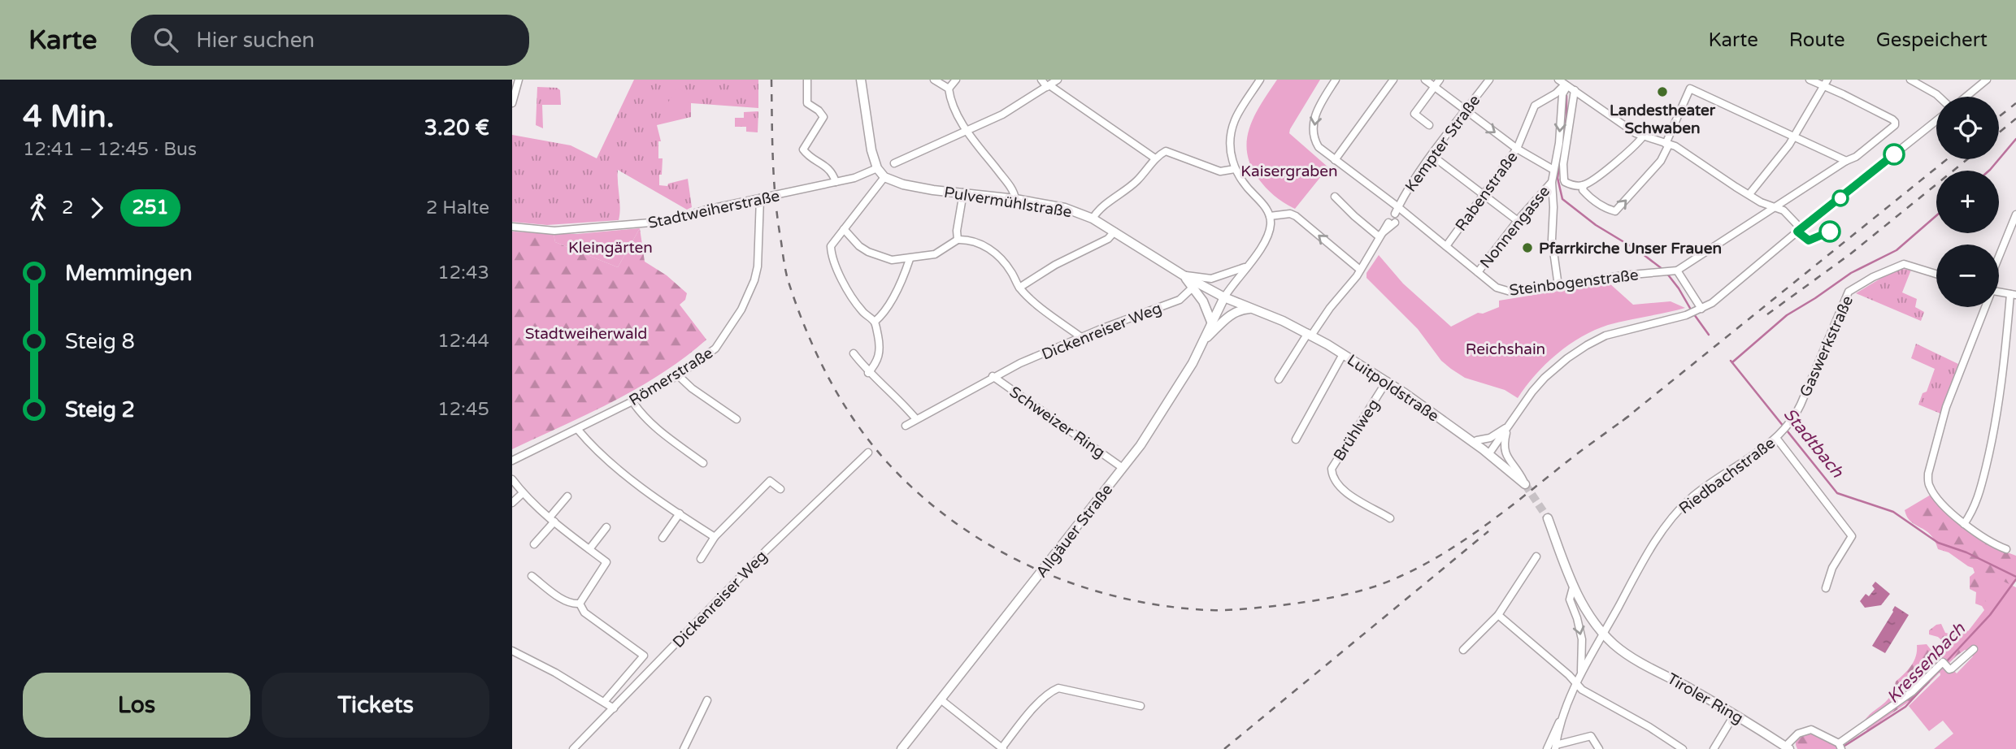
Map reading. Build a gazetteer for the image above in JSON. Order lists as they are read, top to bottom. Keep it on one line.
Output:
{"streets":{"main road":["Pulvermühlstraße","Luitpoldstraße","Allgäuer Straße","Tiroler Ring"],"street":["Kempter Straße","Rabenstraße","Stadtweiherstraße","Nonnengasse","Steinbogenstraße","Dickenreiser Weg","Gaswerkstraße","Römerstraße","Schweizer Ring","Brühlweg","Riedbachstraße"]},"crossings":[["Kempter Straße","Steinbogenstraße"],["Kempter Straße","Luitpoldstraße"],["Rabenstraße","Steinbogenstraße"],["Pulvermühlstraße","Luitpoldstraße"],["Pulvermühlstraße","Allgäuer Straße"],["Stadtweiherstraße","Römerstraße"],["Nonnengasse","Steinbogenstraße"],["Dickenreiser Weg","Schweizer Ring"],["Gaswerkstraße","Riedbachstraße"],["Luitpoldstraße","Brühlweg"],["Luitpoldstraße","Allgäuer Straße"],["Schweizer Ring","Allgäuer Straße"],["Riedbachstraße","Tiroler Ring"]],"water":["Stadtbach","Kressenbach"],"parks":["Kaisergraben","Kleingärten","Stadtweiherwald","Reichshain"],"places":["Landestheater Schwaben","Pfarrkirche Unser Frauen"],"lines":["bus line 251"],"page":{"header":"Karte","search":"Hier suchen","nav":["Karte","Route","Gespeichert"],"heading":["4 Min.","12:41 – 12:45 · Bus","3.20 €"],"map_buttons":["+","−"],"legs":["2","251","2 Halte"],"list":[{"name":"Memmingen","value":"12:43"},{"name":"Steig 8","value":"12:44"},{"name":"Steig 2","value":"12:45"}],"buttons":["Los","Tickets"]}}
